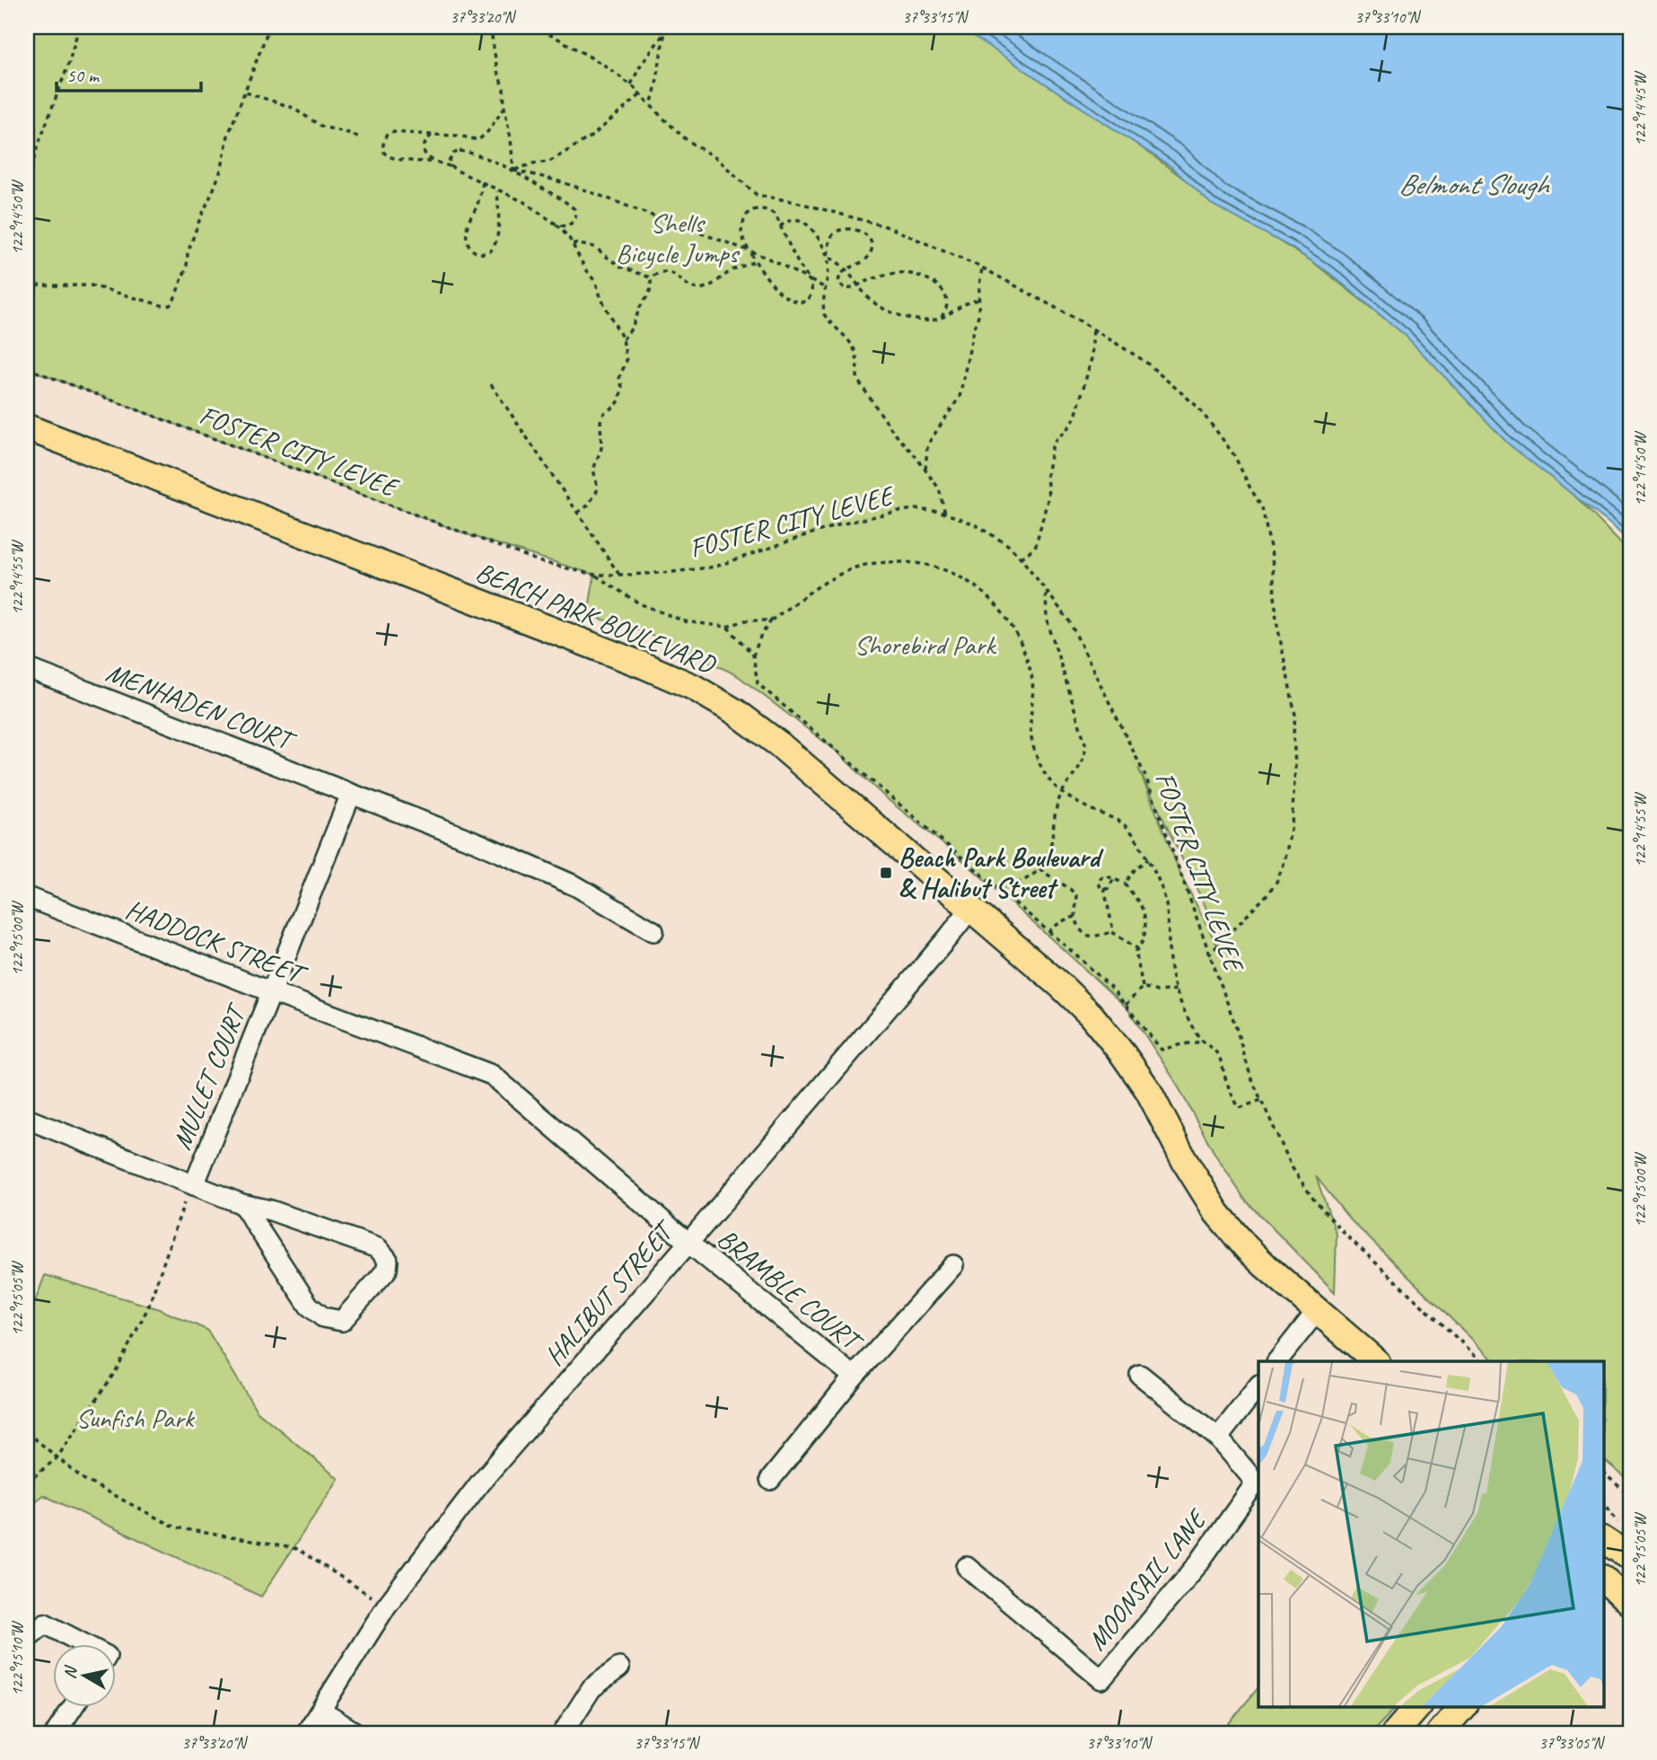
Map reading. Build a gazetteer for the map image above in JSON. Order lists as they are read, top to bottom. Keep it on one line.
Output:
{"streets":{"main road":["BEACH PARK BOULEVARD"],"street":["MENHADEN COURT","HADDOCK STREET","MULLET COURT","BRAMBLE COURT","HALIBUT STREET","MOONSAIL LANE"],"path":["FOSTER CITY LEVEE"]},"crossings":[["BEACH PARK BOULEVARD","HALIBUT STREET"],["HADDOCK STREET","MULLET COURT"],["HADDOCK STREET","BRAMBLE COURT"],["HADDOCK STREET","HALIBUT STREET"],["BRAMBLE COURT","HALIBUT STREET"]],"water":["Belmont Slough"],"parks":["Shells Bicycle Jumps","Shorebird Park","Sunfish Park"],"places":{"transit":["Beach Park Boulevard & Halibut Street"]},"scale_bar":"50 m","north":"left","coordinates":["37°33'20\"N","37°33'15\"N","37°33'10\"N","122°14'45\"W","122°14'50\"W","122°14'55\"W","122°15'00\"W","122°15'05\"W","122°15'10\"W","37°33'05\"N"]}
